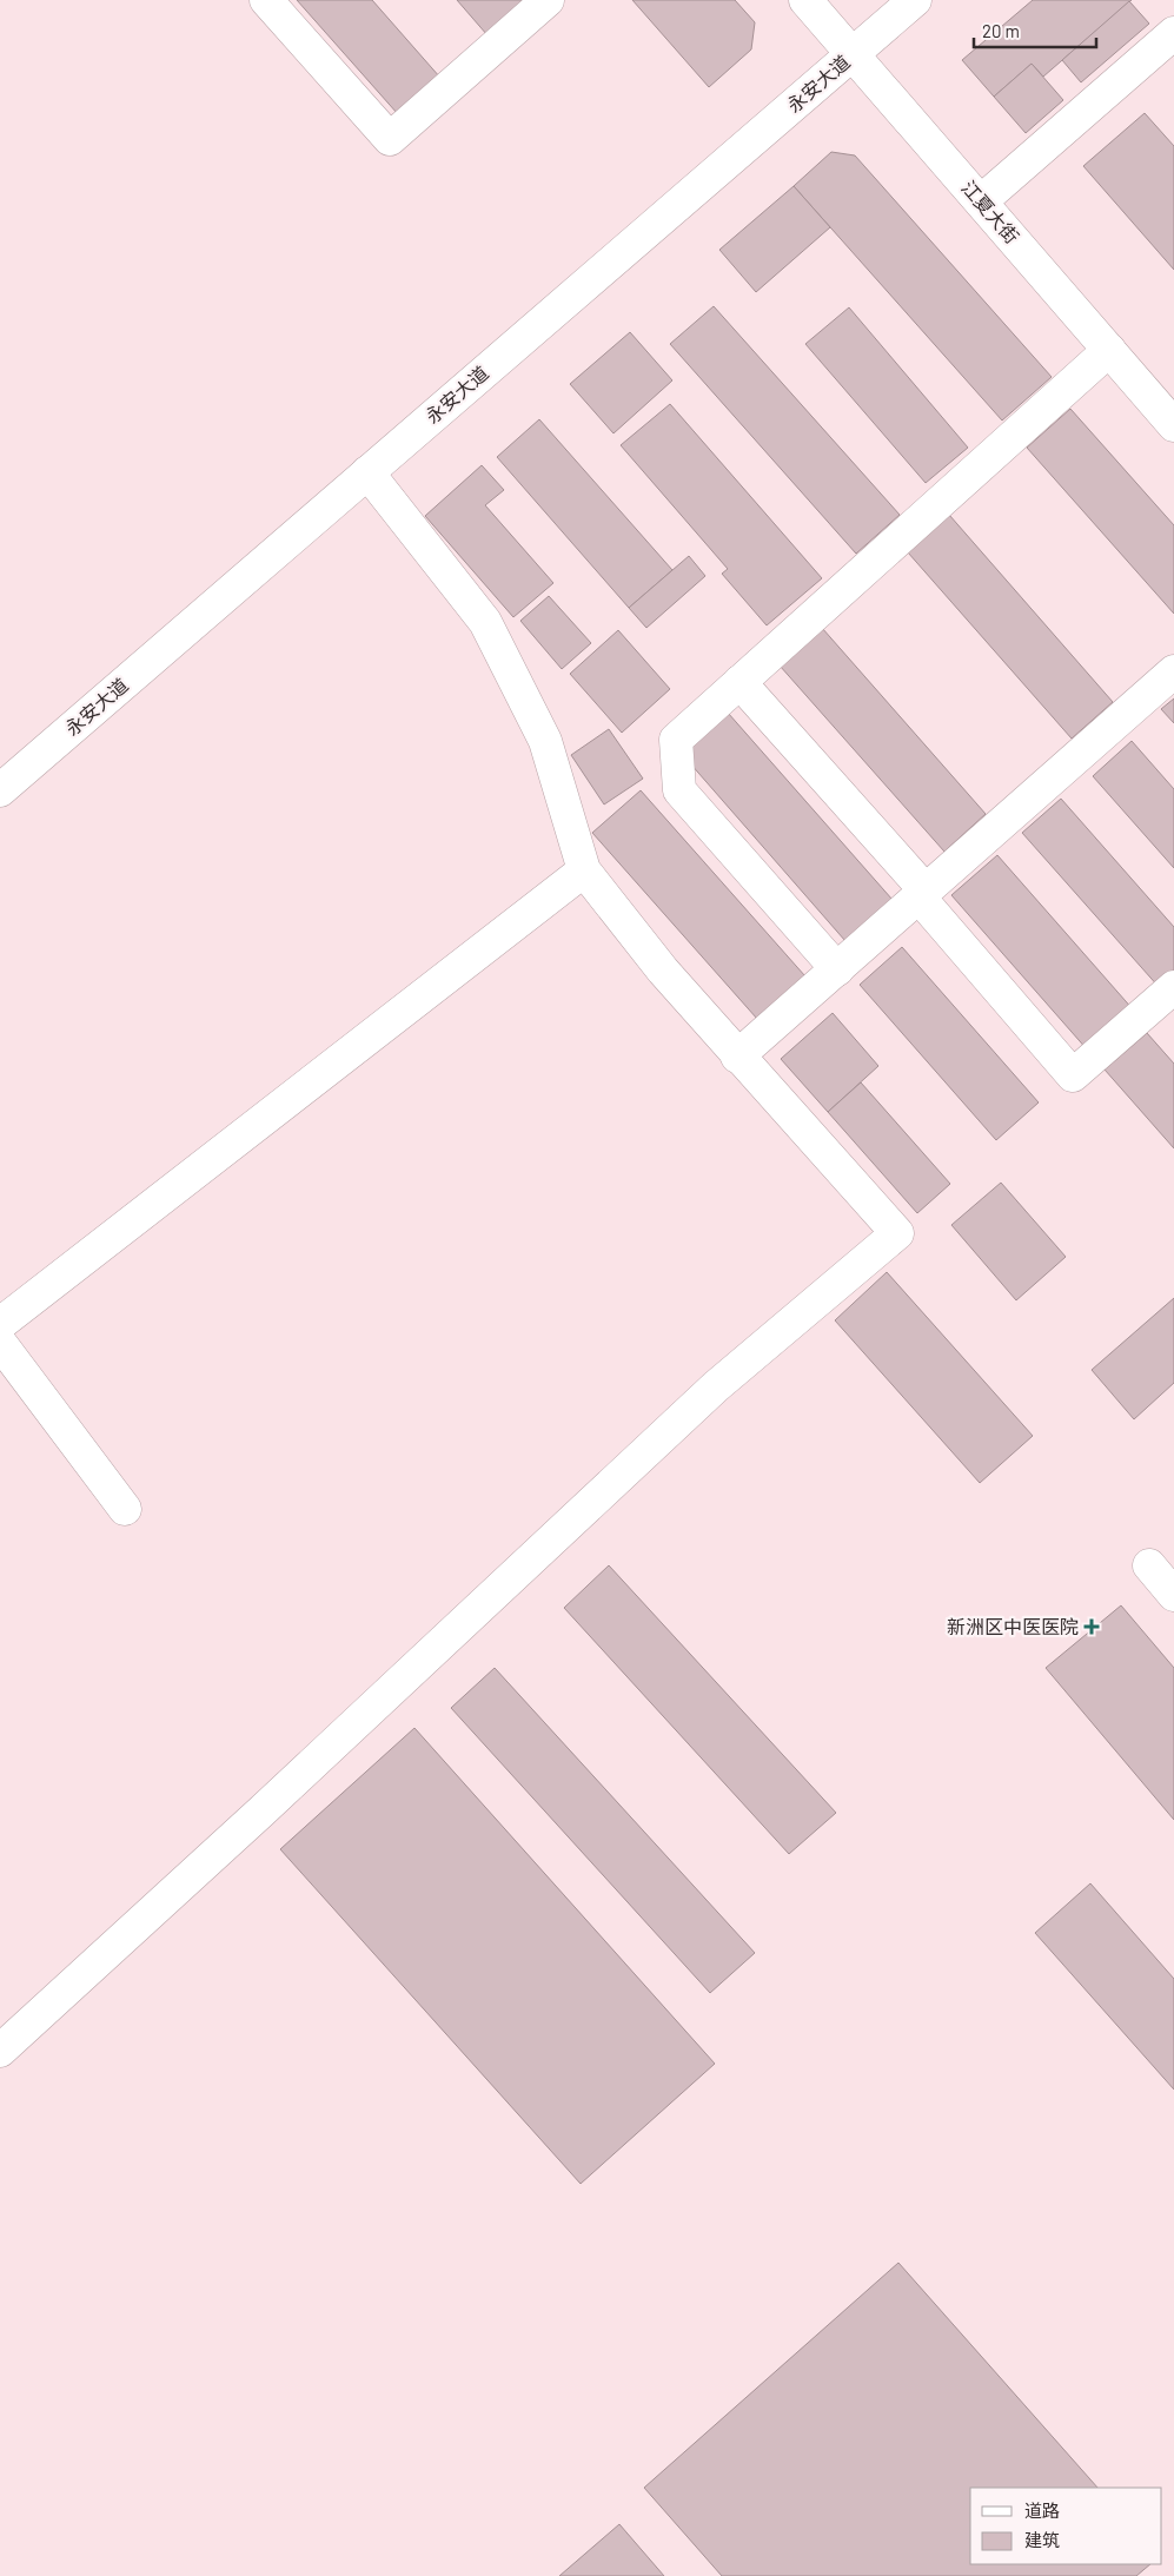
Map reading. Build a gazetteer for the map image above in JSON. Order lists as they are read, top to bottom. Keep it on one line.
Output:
{"streets":{"street":["永安大道","江夏大街"]},"crossings":[["永安大道","江夏大街"]],"places":{"health":["新洲区中医医院"]},"legend":["道路","建筑"],"scale_bar":"20 m"}
